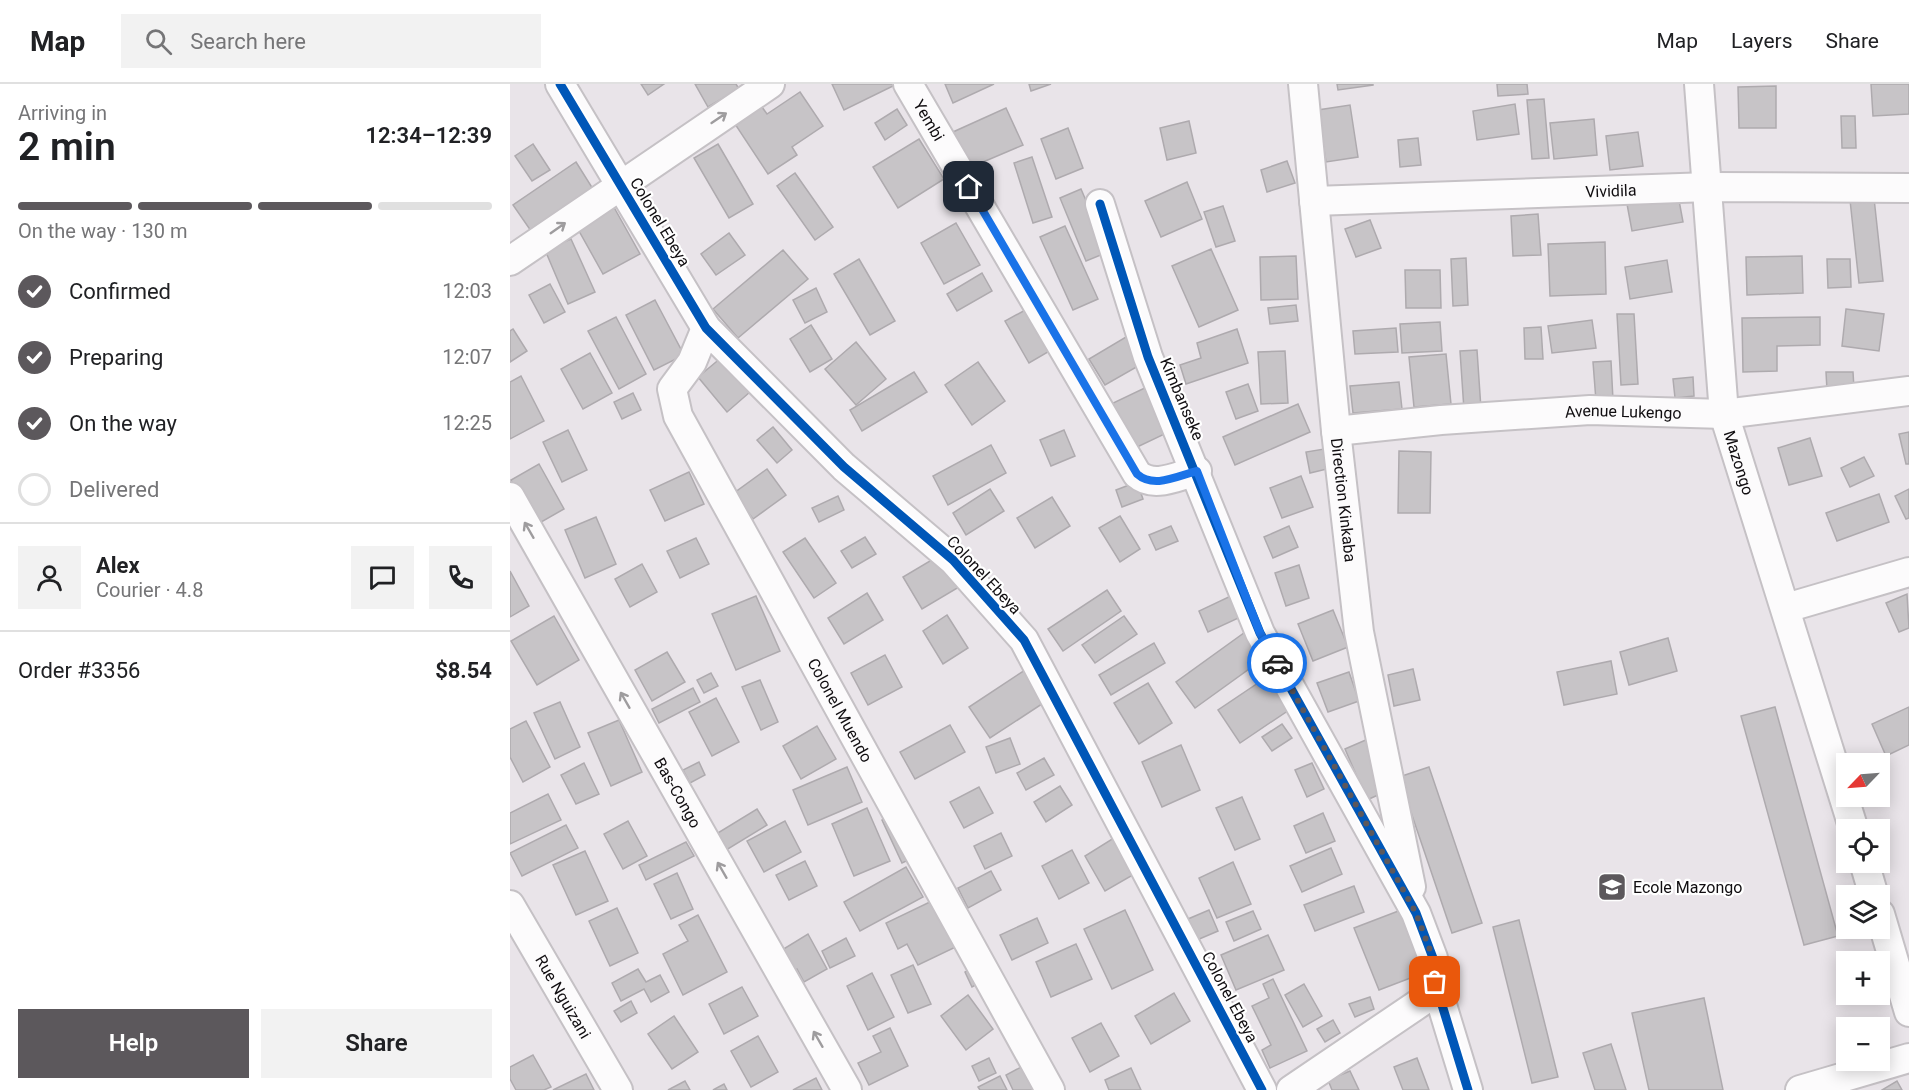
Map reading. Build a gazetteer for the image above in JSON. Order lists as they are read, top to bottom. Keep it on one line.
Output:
{"streets":{"street":["Yembi","Vividila","Colonel Ebeya","Kimbanseke","Avenue Lukengo","Mazongo","Direction Kinkaba","Colonel Muendo","Bas-Congo","Rue Nguizani"]},"crossings":[["Yembi","Kimbanseke"],["Vividila","Mazongo"],["Vividila","Direction Kinkaba"],["Colonel Ebeya","Colonel Muendo"],["Kimbanseke","Direction Kinkaba"],["Avenue Lukengo","Mazongo"],["Avenue Lukengo","Direction Kinkaba"]],"one_way":["Bas-Congo"],"places":{"school or university":["Ecole Mazongo"]},"north":"bottom left","page":{"header":"Map","search":"Search here","nav":["Map","Layers","Share"],"heading":["2 min","Arriving in","12:34–12:39"],"panel":["Alex","Courier · 4.8","Order #3356","$8.54"],"bar":"On the way · 130 m","list":[["Confirmed","12:03"],["Preparing","12:07"],["On the way","12:25"],"Delivered"],"map_buttons":["+","−"],"buttons":["Help","Share"]}}
